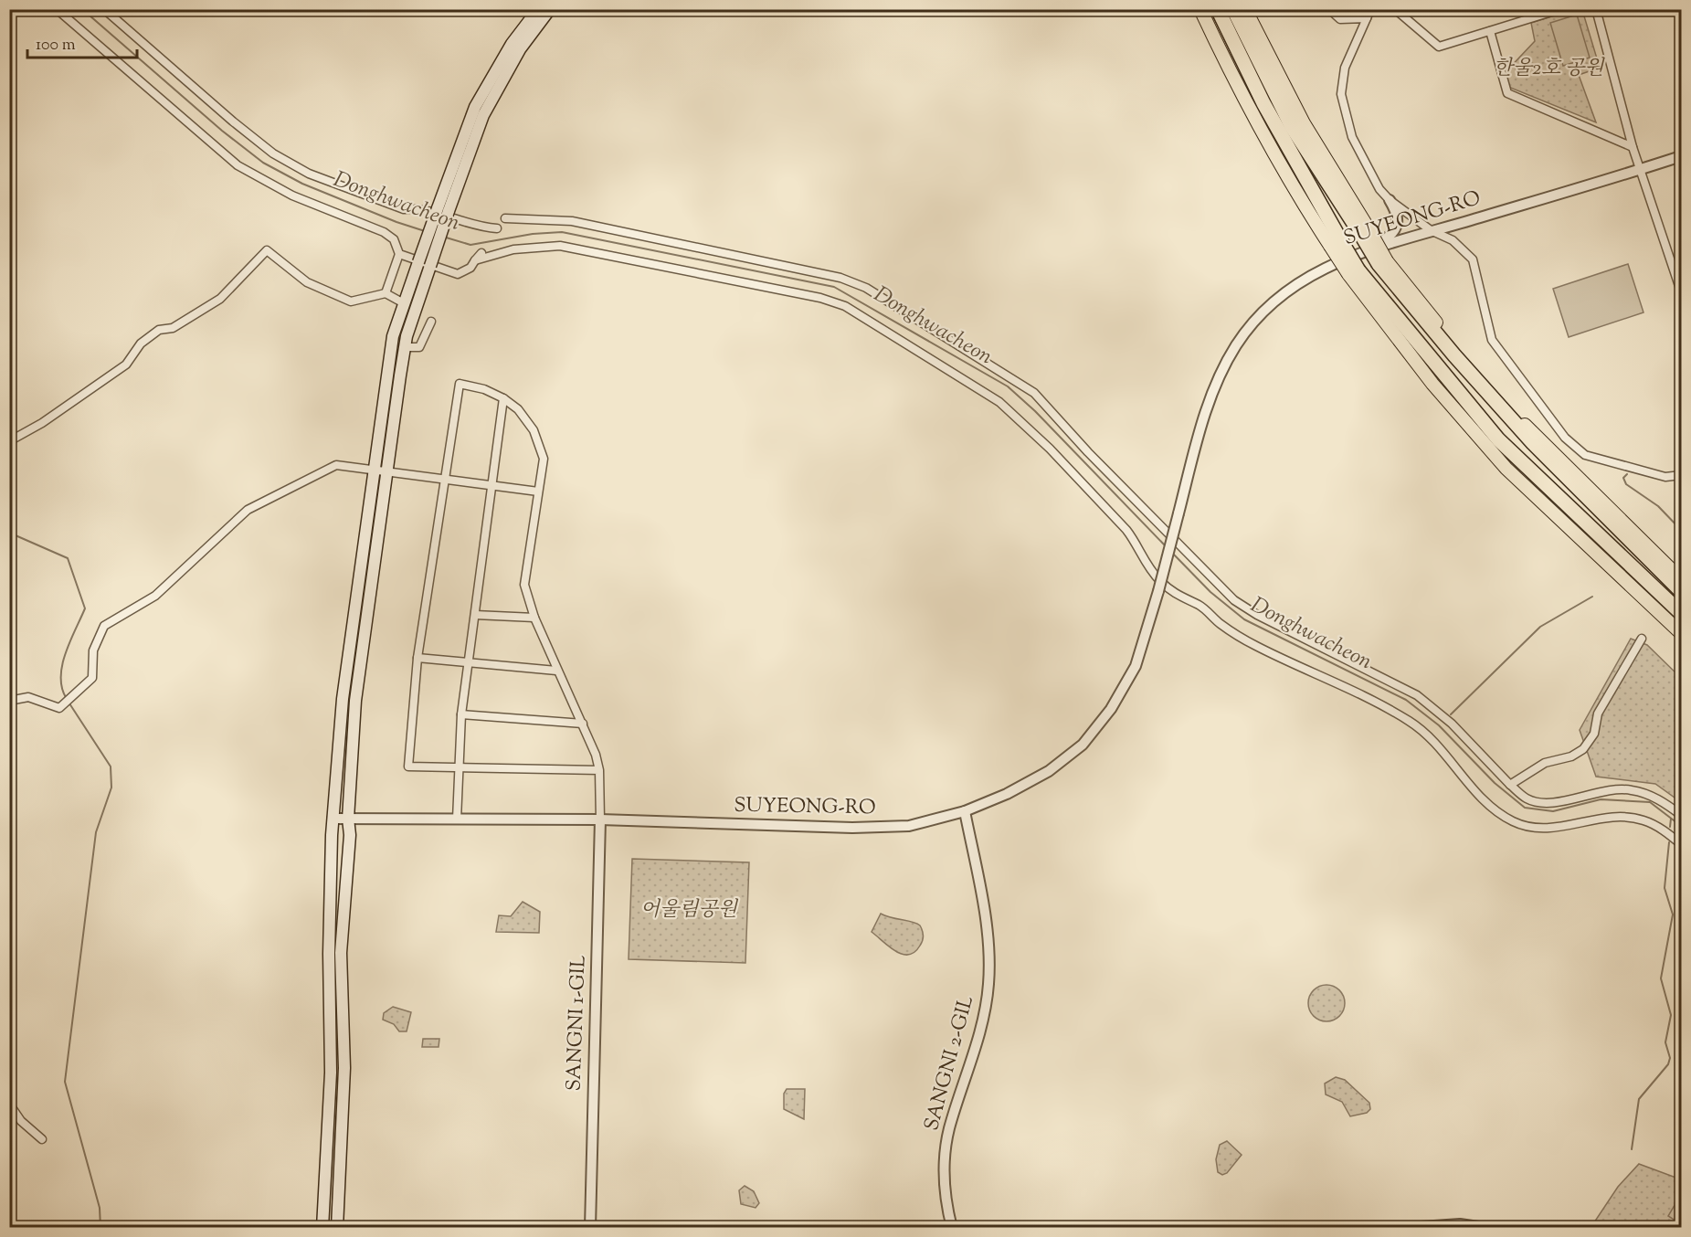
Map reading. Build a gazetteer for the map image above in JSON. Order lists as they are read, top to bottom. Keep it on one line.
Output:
{"streets":{"street":["SUYEONG-RO","SANGNI 1-GIL","SANGNI 2-GIL"]},"crossings":[["SUYEONG-RO","SANGNI 1-GIL"],["SUYEONG-RO","SANGNI 2-GIL"]],"water":["Donghwacheon"],"parks":["한울2호 공원","어울림공원"],"scale_bar":"100 m"}
